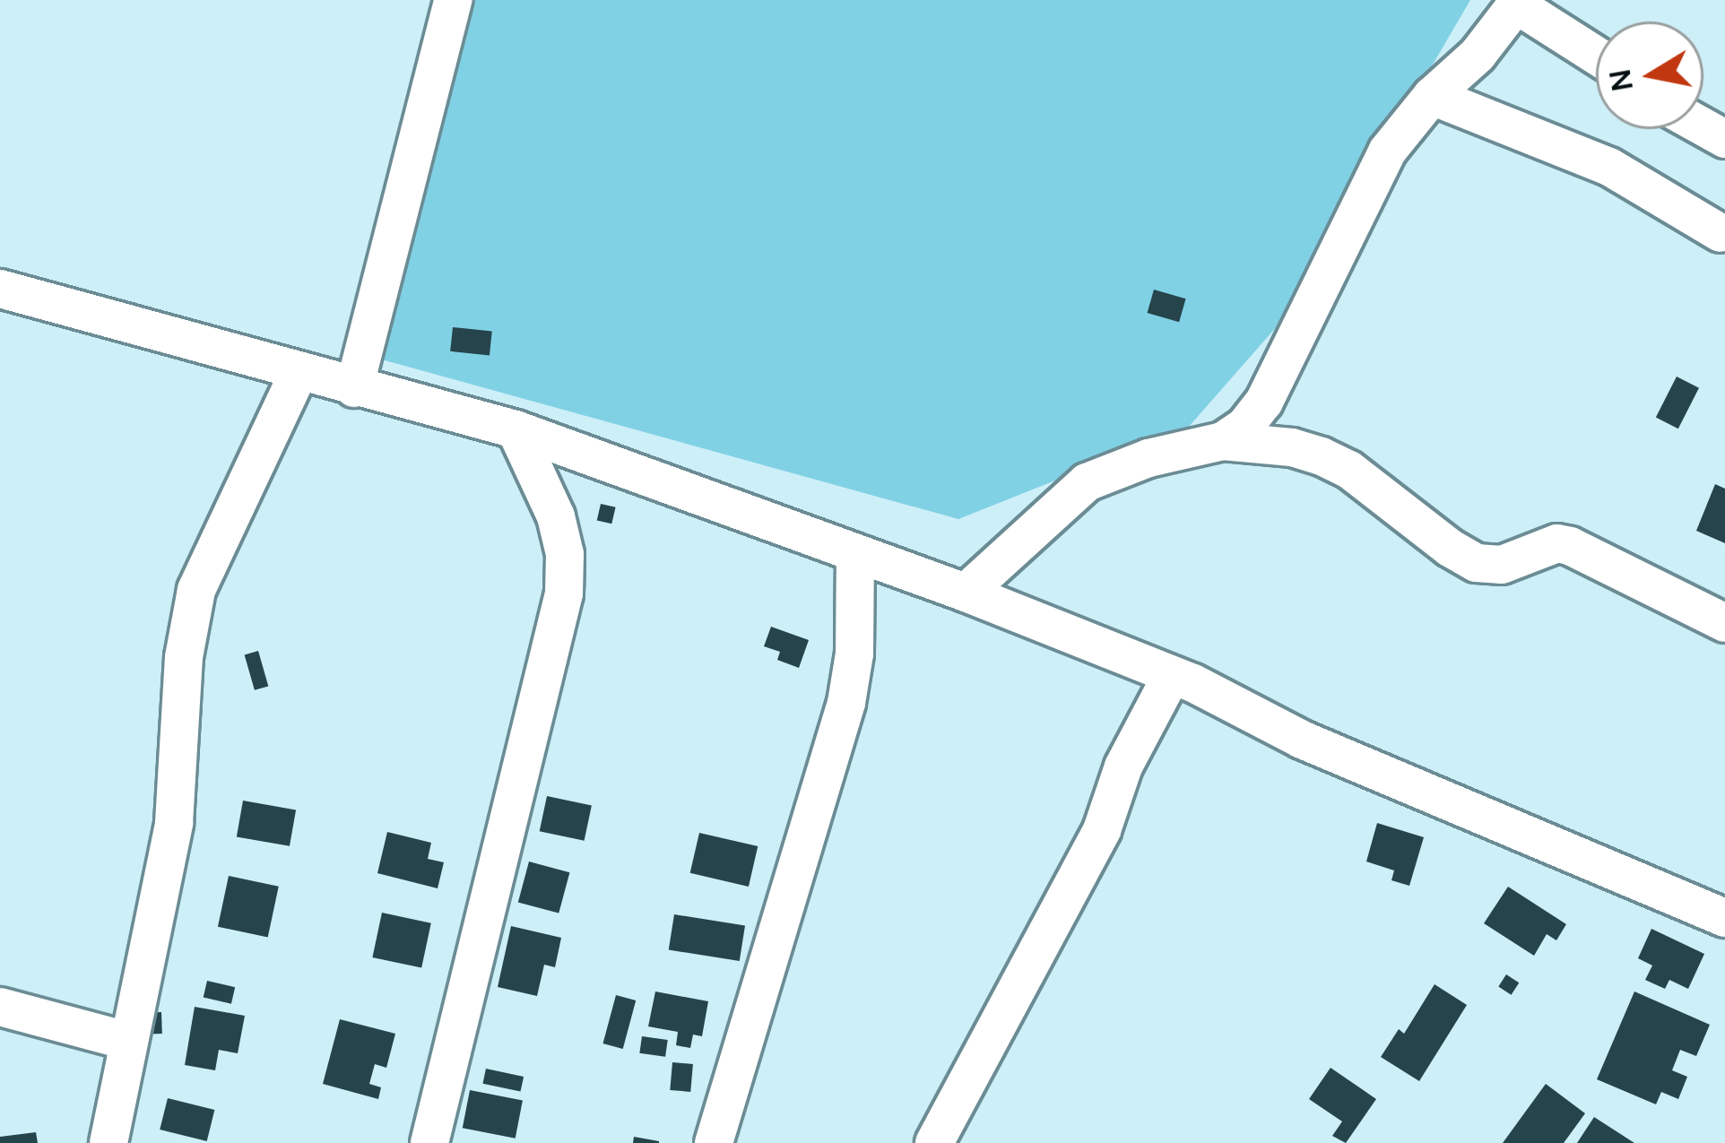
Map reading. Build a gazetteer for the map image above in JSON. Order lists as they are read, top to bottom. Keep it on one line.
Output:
{"north":"left"}
